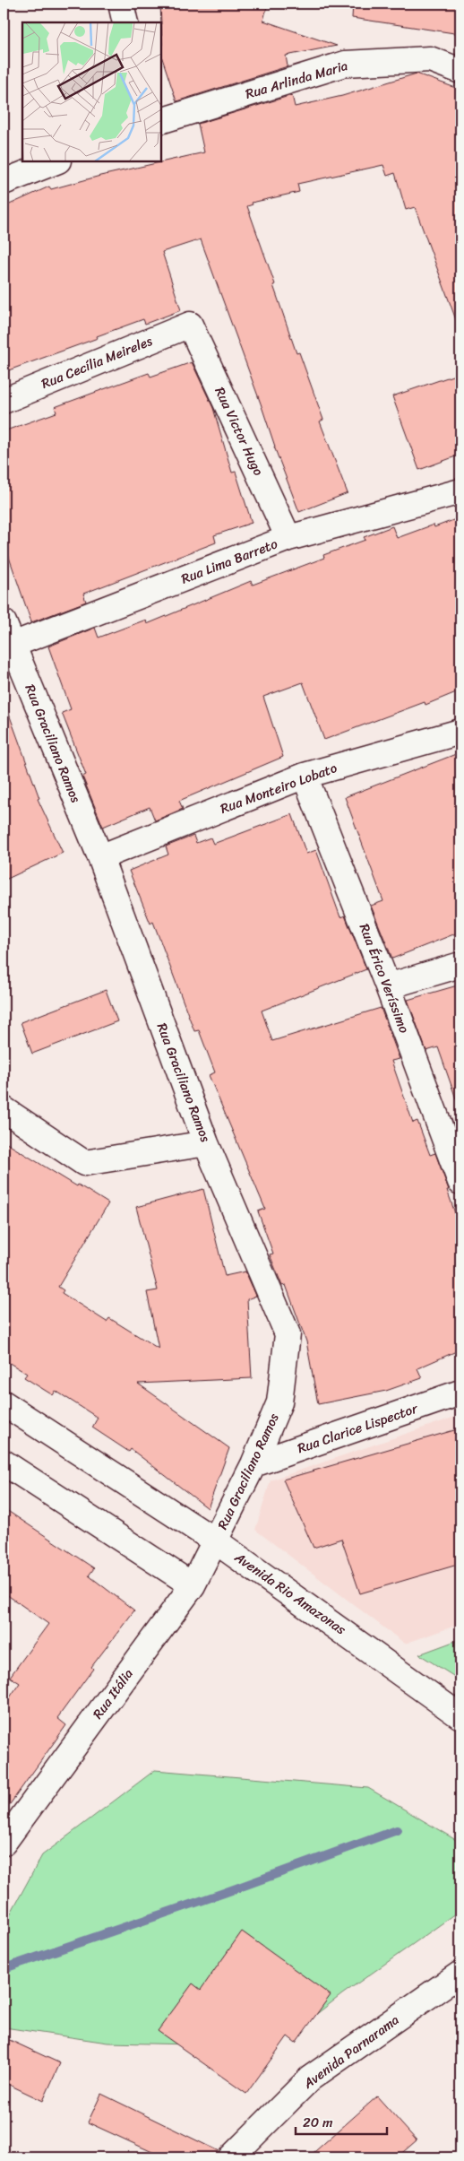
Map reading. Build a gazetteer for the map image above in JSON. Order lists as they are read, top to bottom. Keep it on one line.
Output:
{"streets":{"street":["Rua Arlinda Maria","Rua Cecília Meireles","Rua Victor Hugo","Rua Lima Barreto","Rua Graciliano Ramos","Rua Monteiro Lobato","Rua Érico Veríssimo","Rua Clarice Lispector","Avenida Rio Amazonas","Rua Itália","Avenida Parnarama"]},"crossings":[["Rua Cecília Meireles","Rua Victor Hugo"],["Rua Victor Hugo","Rua Lima Barreto"],["Rua Lima Barreto","Rua Graciliano Ramos"],["Rua Graciliano Ramos","Rua Monteiro Lobato"],["Rua Graciliano Ramos","Rua Clarice Lispector"],["Rua Graciliano Ramos","Avenida Rio Amazonas"],["Rua Graciliano Ramos","Rua Itália"],["Rua Monteiro Lobato","Rua Érico Veríssimo"],["Avenida Rio Amazonas","Rua Itália"]],"scale_bar":"20 m"}
